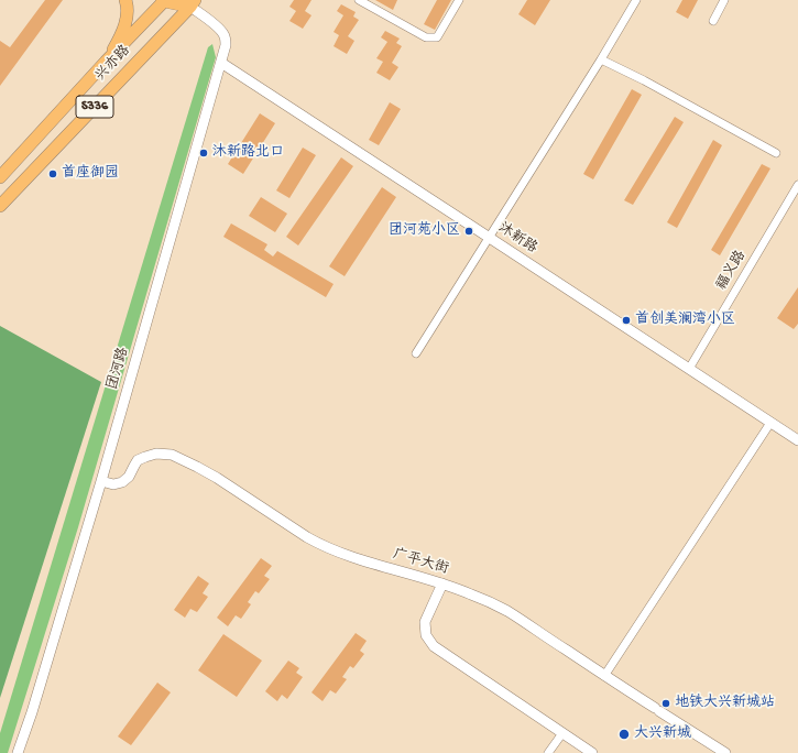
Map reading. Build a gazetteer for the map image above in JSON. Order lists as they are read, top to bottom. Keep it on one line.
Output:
{"streets":{"main road":["兴亦路","S336"],"street":["沐新路","福义路","团河路","广平大街"]},"crossings":[["兴亦路","团河路"],["沐新路","福义路"],["沐新路","团河路"],["团河路","广平大街"]],"places":["沐新路北口","首座御园","团河苑小区","首创美澜湾小区","地铁大兴新城站","大兴新城"]}
